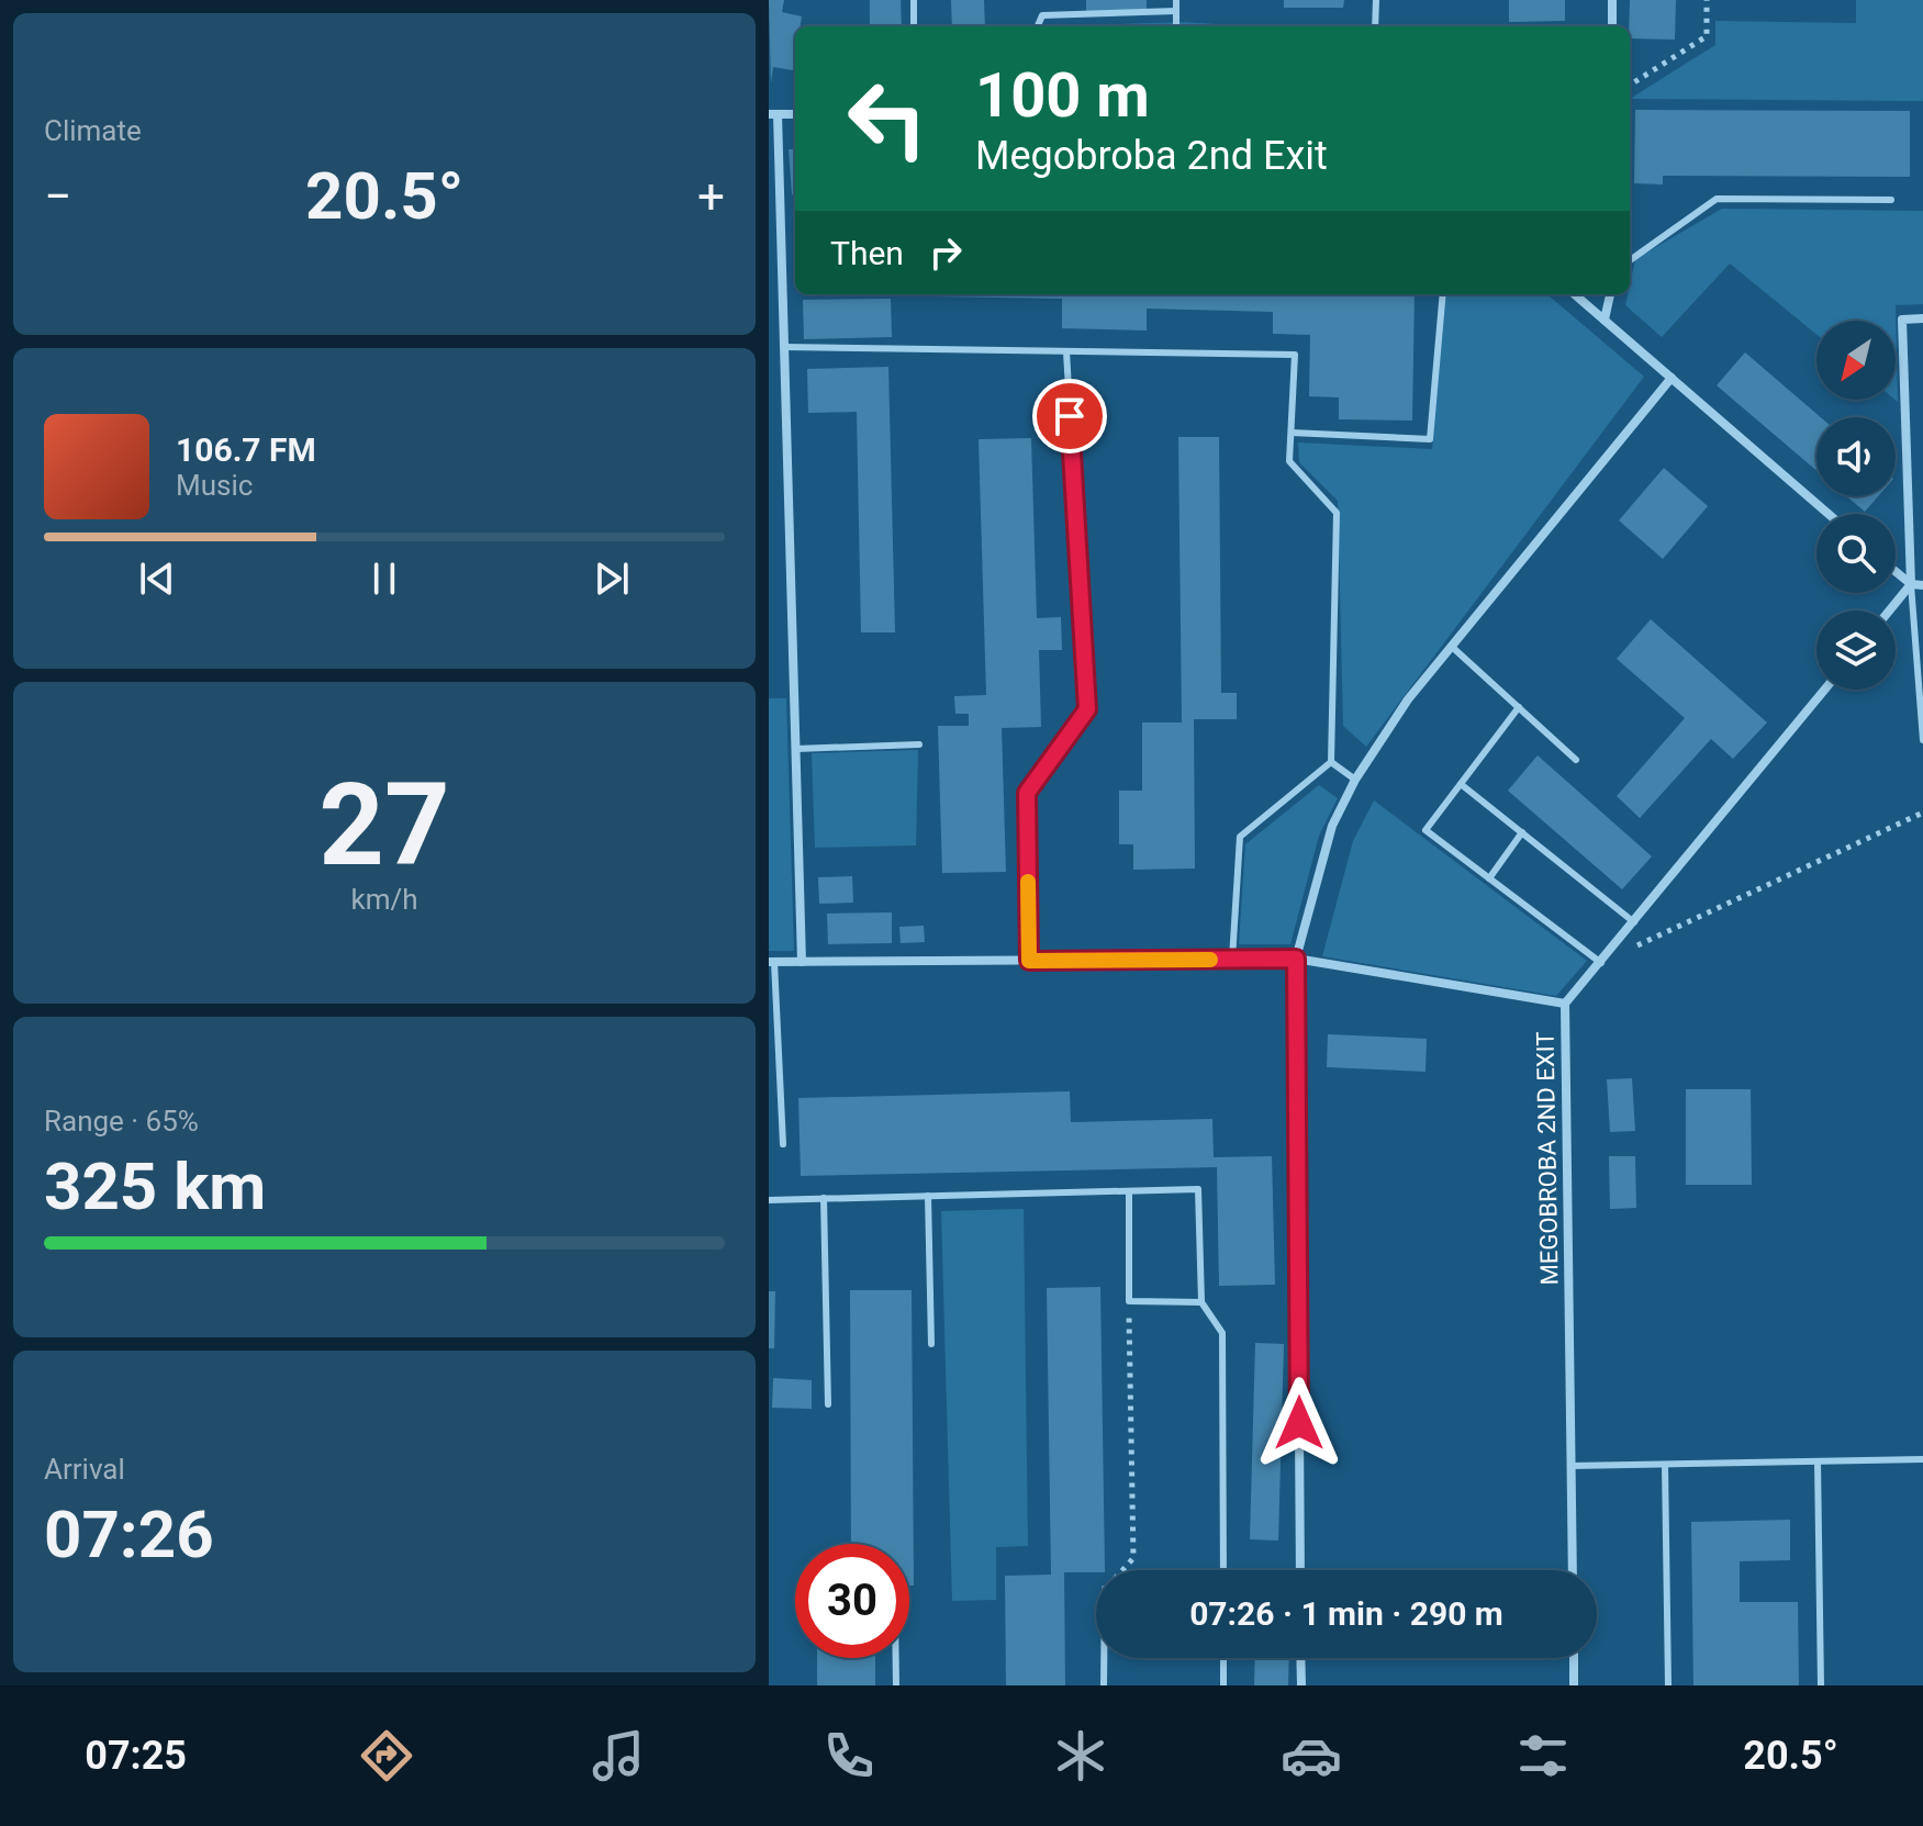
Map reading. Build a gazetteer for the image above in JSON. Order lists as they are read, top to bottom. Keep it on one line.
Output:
{"streets":{"street":["MEGOBROBA 2ND EXIT"]},"north":"bottom left","page":{"tile":["Climate",["27","km/h"],["Range · 65%","325 km"],["Arrival","07:26"]],"turn":["100 m","Megobroba 2nd Exit"],"heat":["−","20.5°","+"],"then":"Then","song":["106.7 FM","Music"],"limit":"30","trip":"07:26 · 1 min · 290 m","tabs":["07:25","20.5°"]}}
